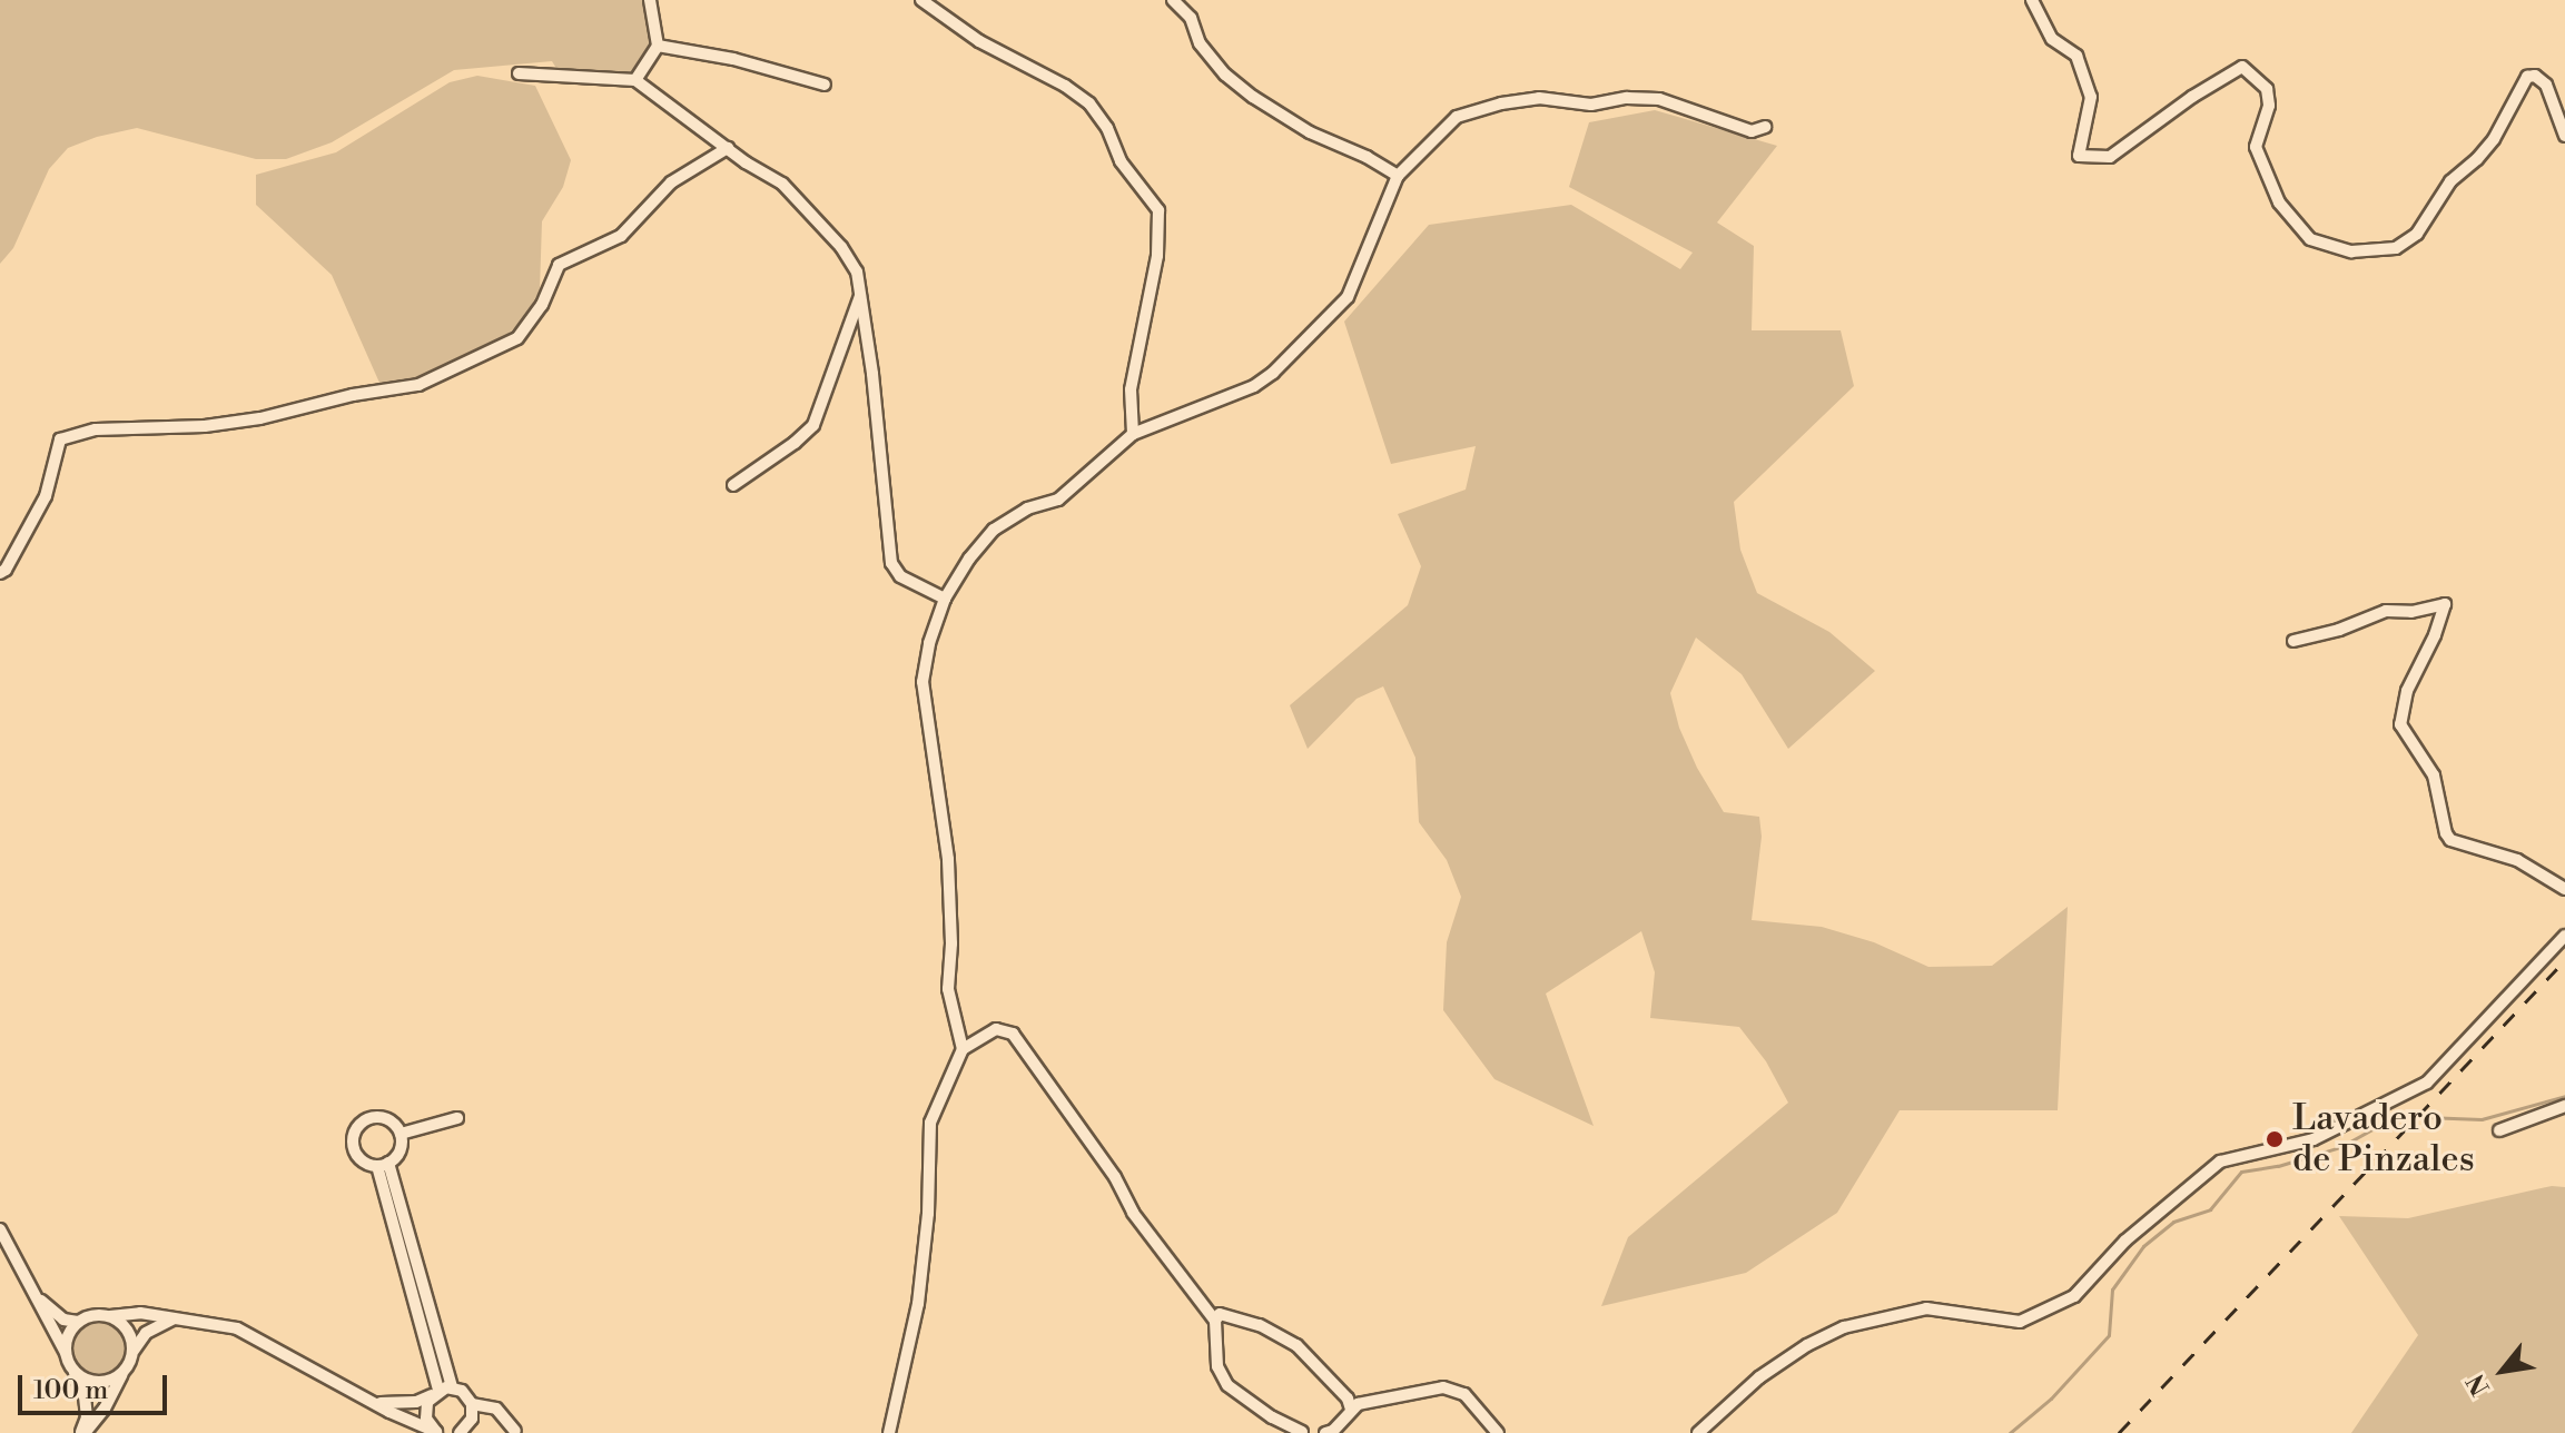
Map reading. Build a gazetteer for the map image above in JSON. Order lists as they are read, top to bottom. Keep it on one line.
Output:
{"places":["Lavadero de Pinzales"],"scale_bar":"100 m","north":"bottom left"}
